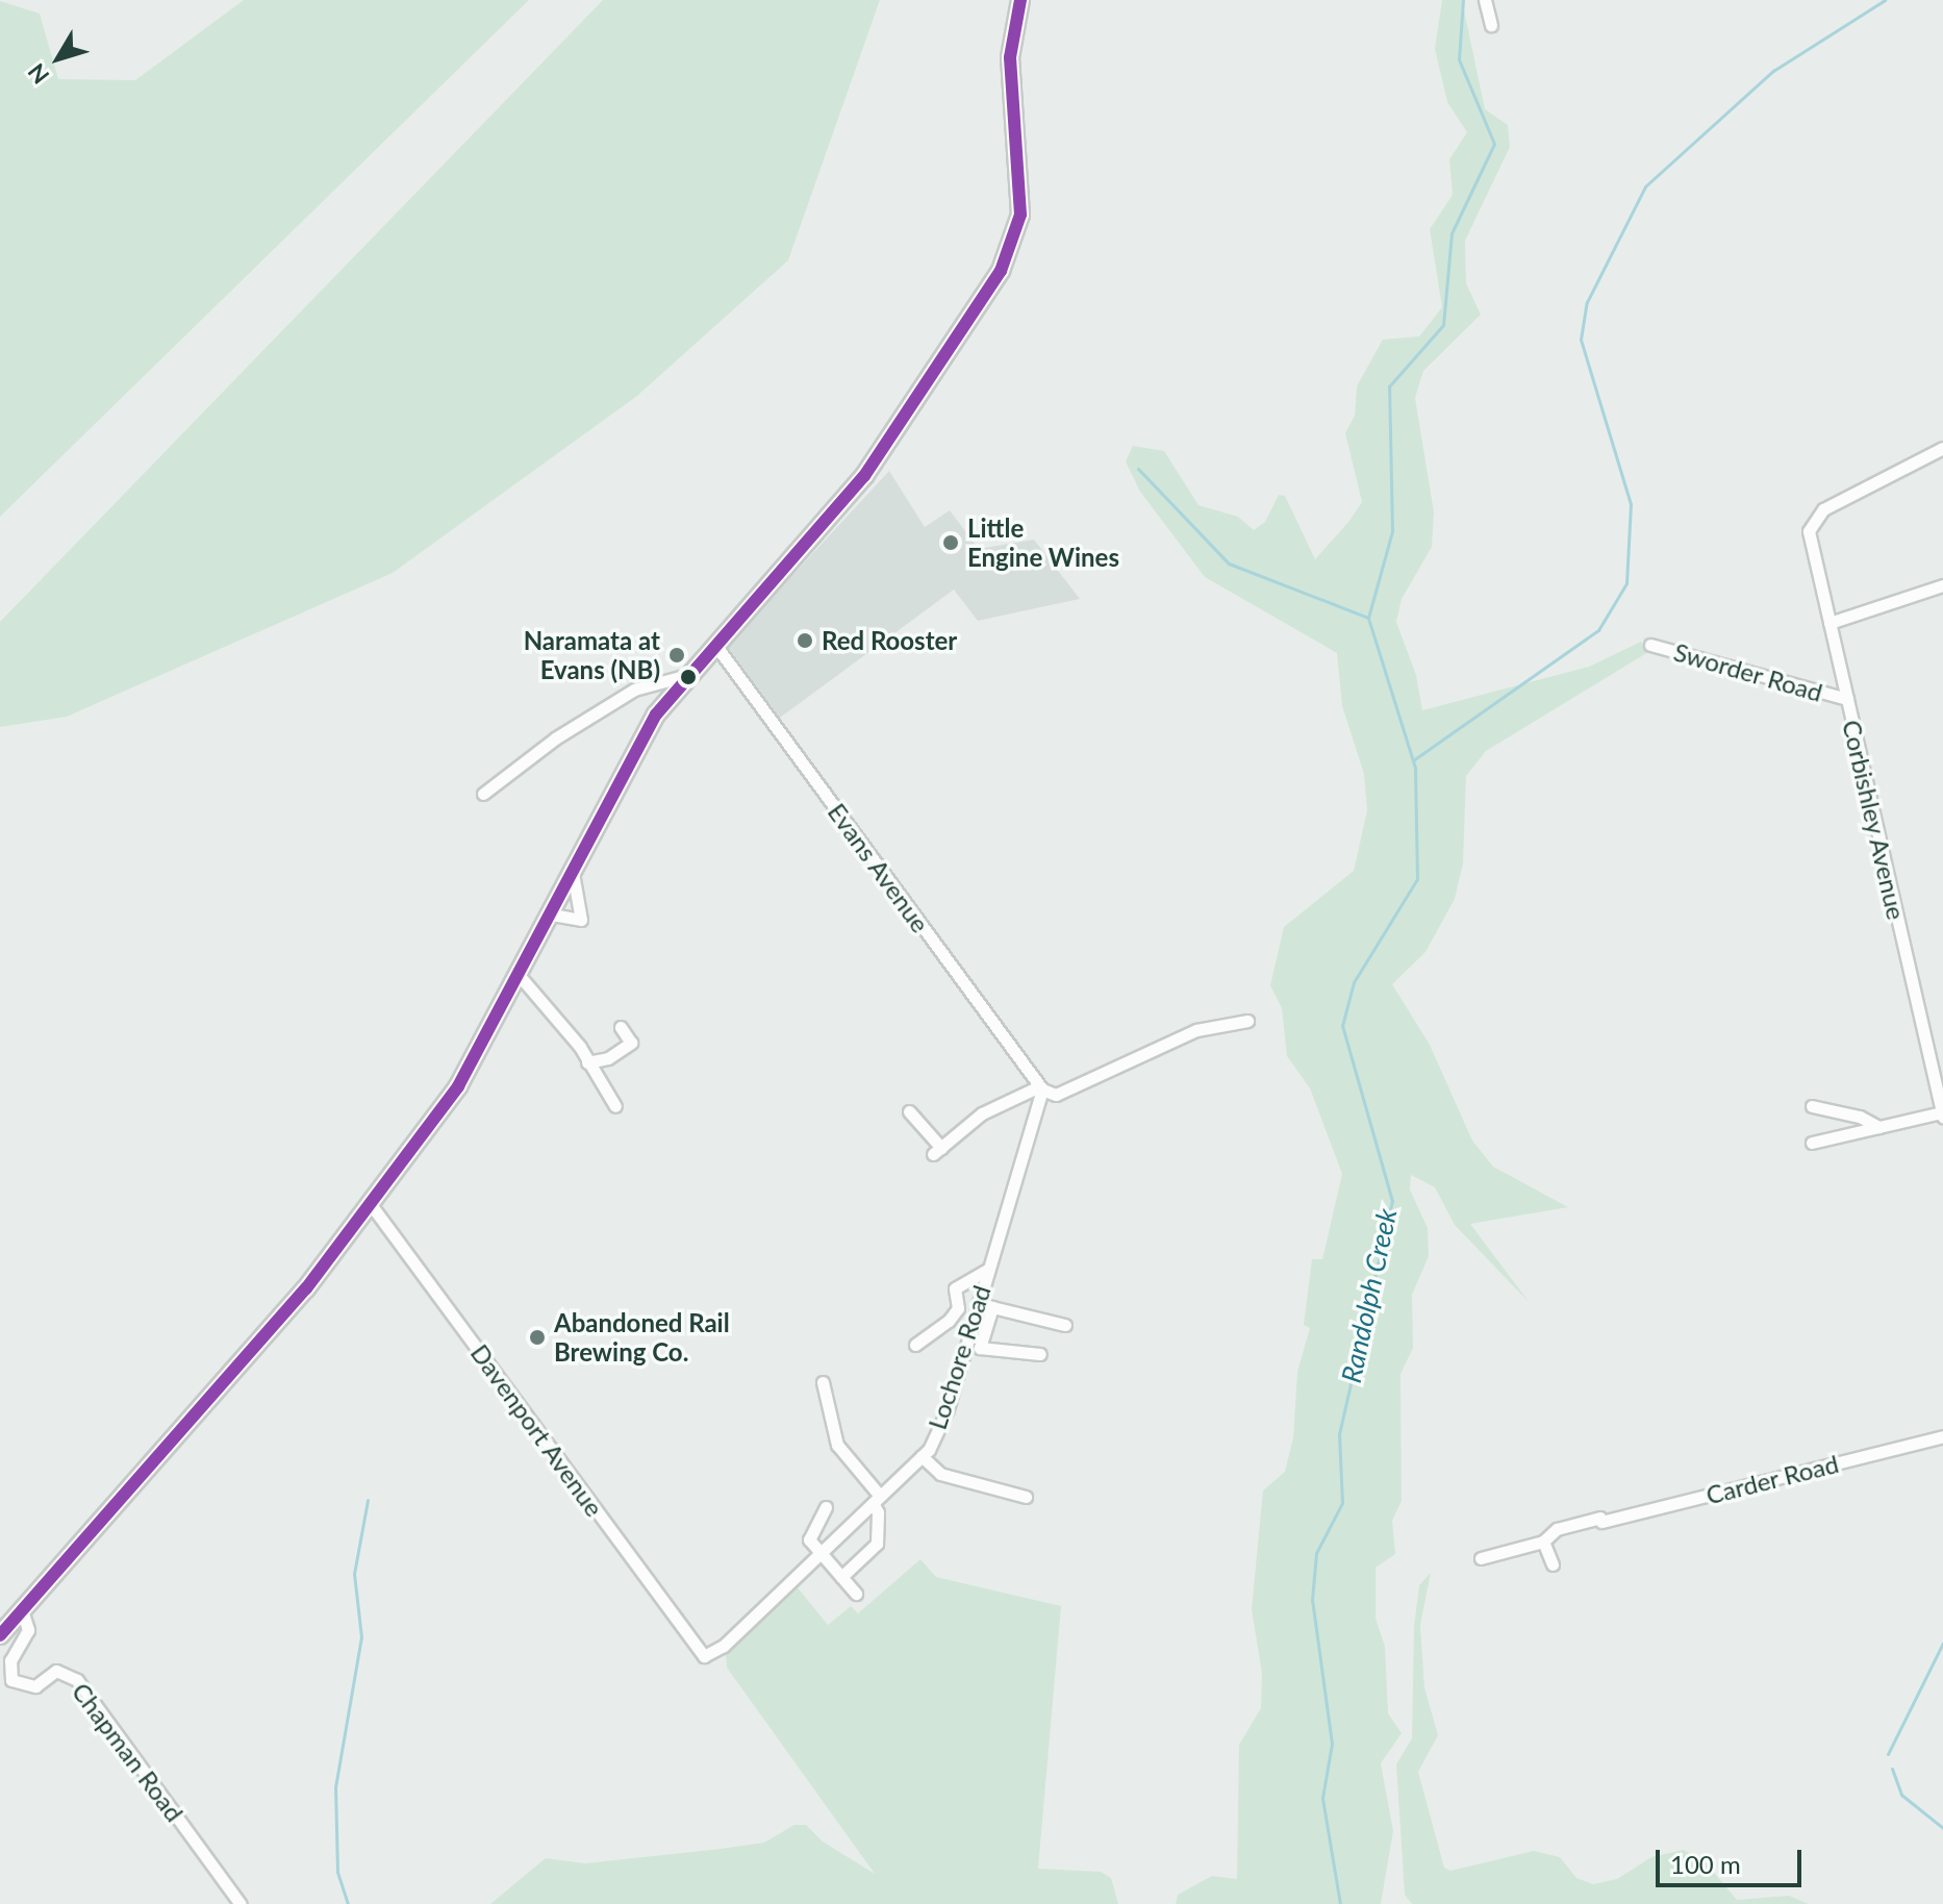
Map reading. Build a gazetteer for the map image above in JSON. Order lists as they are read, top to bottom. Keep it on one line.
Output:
{"streets":{"street":["Sworder Road","Corbishley Avenue","Evans Avenue","Lochore Road","Davenport Avenue","Carder Road","Chapman Road"]},"crossings":[["Sworder Road","Corbishley Avenue"],["Evans Avenue","Lochore Road"],["Lochore Road","Davenport Avenue"]],"water":["Randolph Creek"],"places":["Little Engine Wines","Red Rooster","Naramata at Evans (NB)","Abandoned Rail Brewing Co."],"scale_bar":"100 m","north":"bottom left"}
